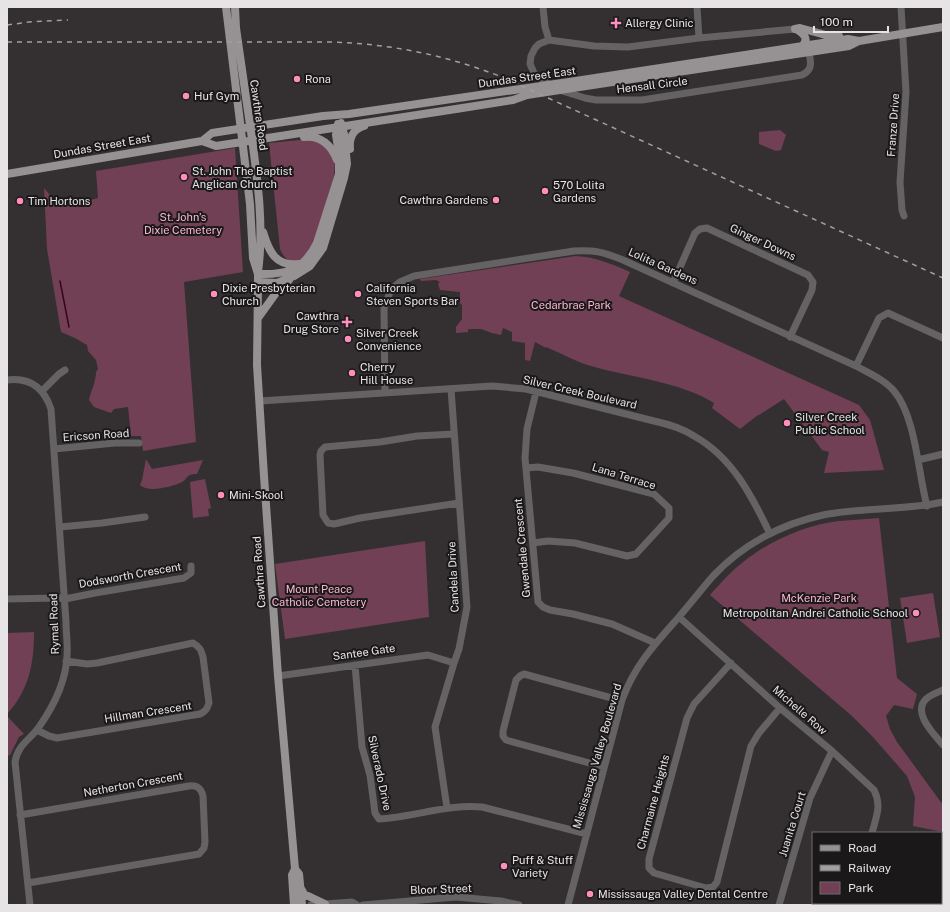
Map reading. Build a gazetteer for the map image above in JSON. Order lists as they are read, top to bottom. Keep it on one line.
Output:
{"streets":{"main road":["Dundas Street East","Cawthra Road"],"street":["Hensall Circle","Franze Drive","Ginger Downs","Lolita Gardens","Silver Creek Boulevard","Ericson Road","Lana Terrace","Gwendale Crescent","Dodsworth Crescent","Candela Drive","Rymal Road","Santee Gate","Michelle Row","Hillman Crescent","Mississauga Valley Boulevard","Silverado Drive","Netherton Crescent","Charmaine Heights","Juanita Court","Bloor Street"]},"crossings":[["Dundas Street East","Hensall Circle"],["Dundas Street East","Franze Drive"],["Cawthra Road","Silver Creek Boulevard"],["Cawthra Road","Santee Gate"],["Ginger Downs","Lolita Gardens"],["Lolita Gardens","Silver Creek Boulevard"],["Lolita Gardens","Mississauga Valley Boulevard"],["Silver Creek Boulevard","Gwendale Crescent"],["Silver Creek Boulevard","Candela Drive"],["Silver Creek Boulevard","Mississauga Valley Boulevard"],["Ericson Road","Rymal Road"],["Lana Terrace","Gwendale Crescent"],["Gwendale Crescent","Mississauga Valley Boulevard"],["Dodsworth Crescent","Rymal Road"],["Candela Drive","Santee Gate"],["Candela Drive","Silverado Drive"],["Rymal Road","Hillman Crescent"],["Rymal Road","Netherton Crescent"],["Santee Gate","Silverado Drive"],["Michelle Row","Mississauga Valley Boulevard"],["Michelle Row","Charmaine Heights"],["Michelle Row","Juanita Court"],["Mississauga Valley Boulevard","Silverado Drive"]],"parks":["St. John’s Dixie Cemetery","Cedarbrae Park","Mount Peace Catholic Cemetery","McKenzie Park"],"places":{"health":["Allergy Clinic","Cawthra Drug Store"],"other":["Rona","Huf Gym","St. John The Baptist Anglican Church","570 Lolita Gardens","Cawthra Gardens","Tim Hortons","Dixie Presbyterian Church","California Steven Sports Bar","Silver Creek Convenience","Cherry Hill House","Silver Creek Public School","Mini-Skool","Metropolitan Andrei Catholic School","Puff & Stuff Variety","Mississauga Valley Dental Centre"]},"legend":["Road","Railway","Park"],"scale_bar":"100 m"}
